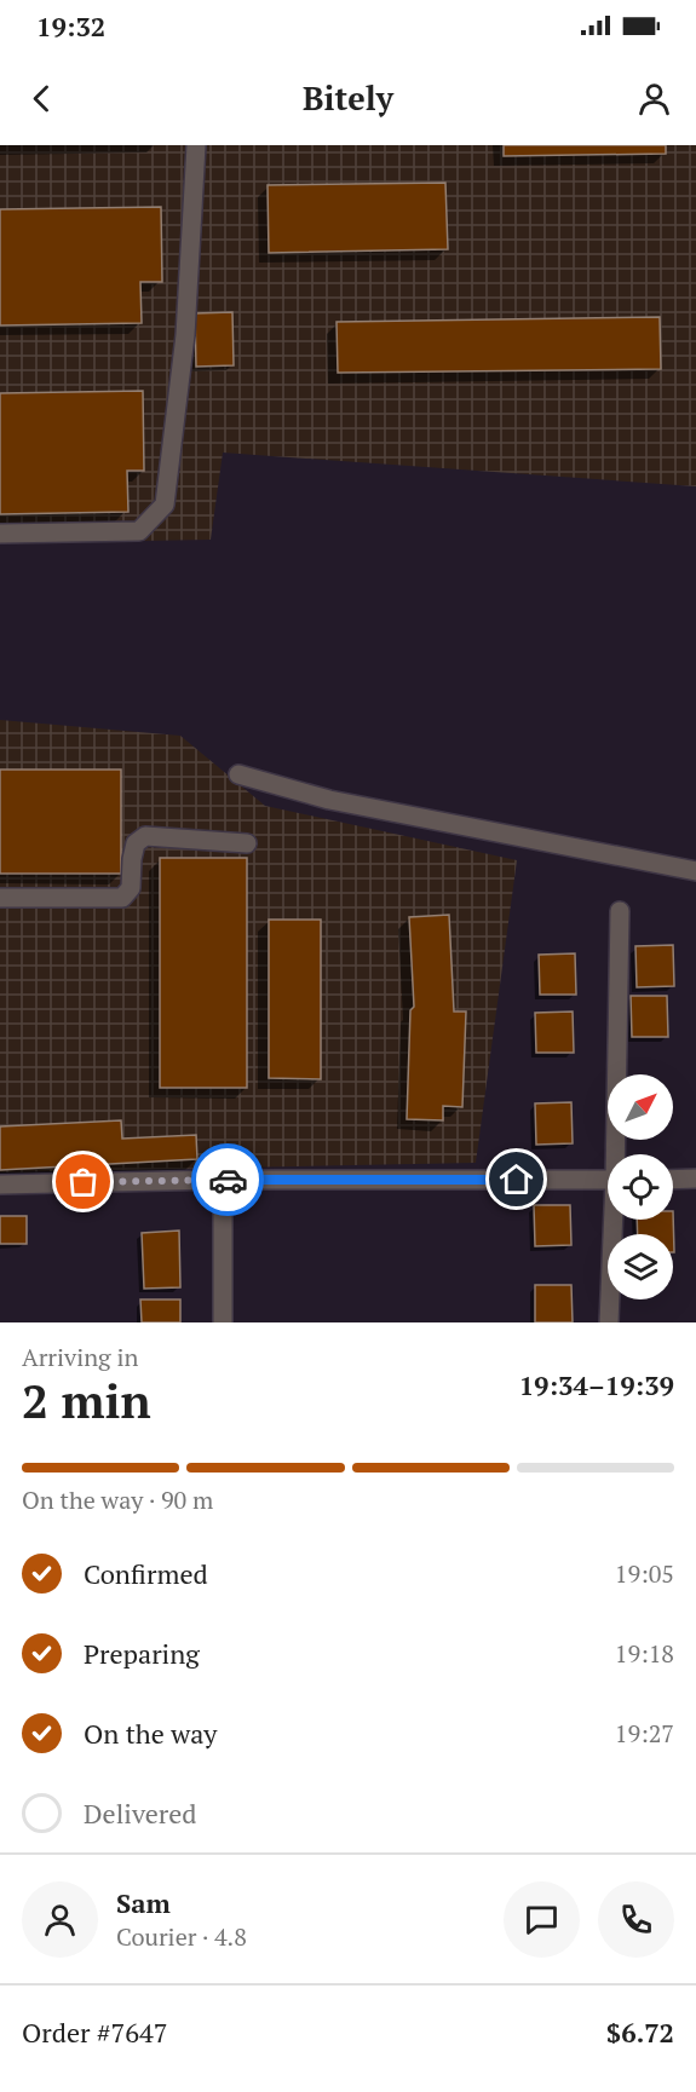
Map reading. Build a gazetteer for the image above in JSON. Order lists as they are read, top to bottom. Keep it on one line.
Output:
{"north":"top right","page":{"status":"19:32","header":"Bitely","heading":["2 min","Arriving in","19:34–19:39"],"panel":["Sam","Courier · 4.8","Order #7647","$6.72"],"bar":"On the way · 90 m","list":[["Confirmed","19:05"],["Preparing","19:18"],["On the way","19:27"],"Delivered"]}}
